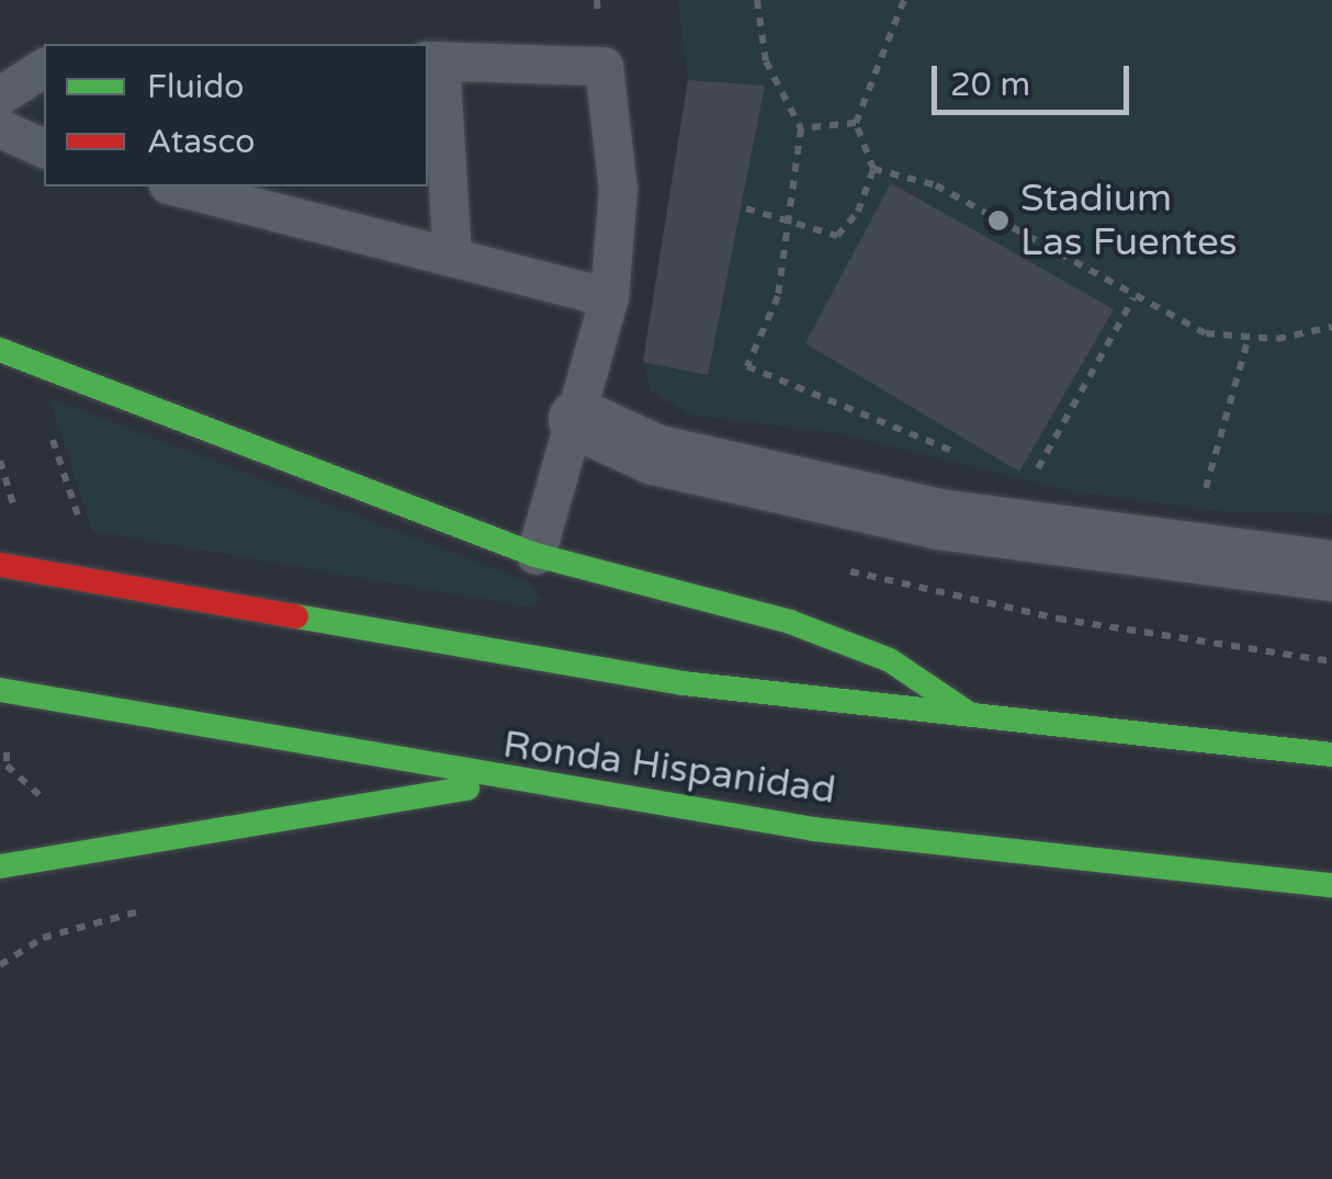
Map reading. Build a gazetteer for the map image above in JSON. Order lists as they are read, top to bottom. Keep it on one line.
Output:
{"streets":{"highway":["Ronda Hispanidad"]},"places":["Stadium Las Fuentes"],"legend":["Fluido","Atasco"],"scale_bar":"20 m"}
